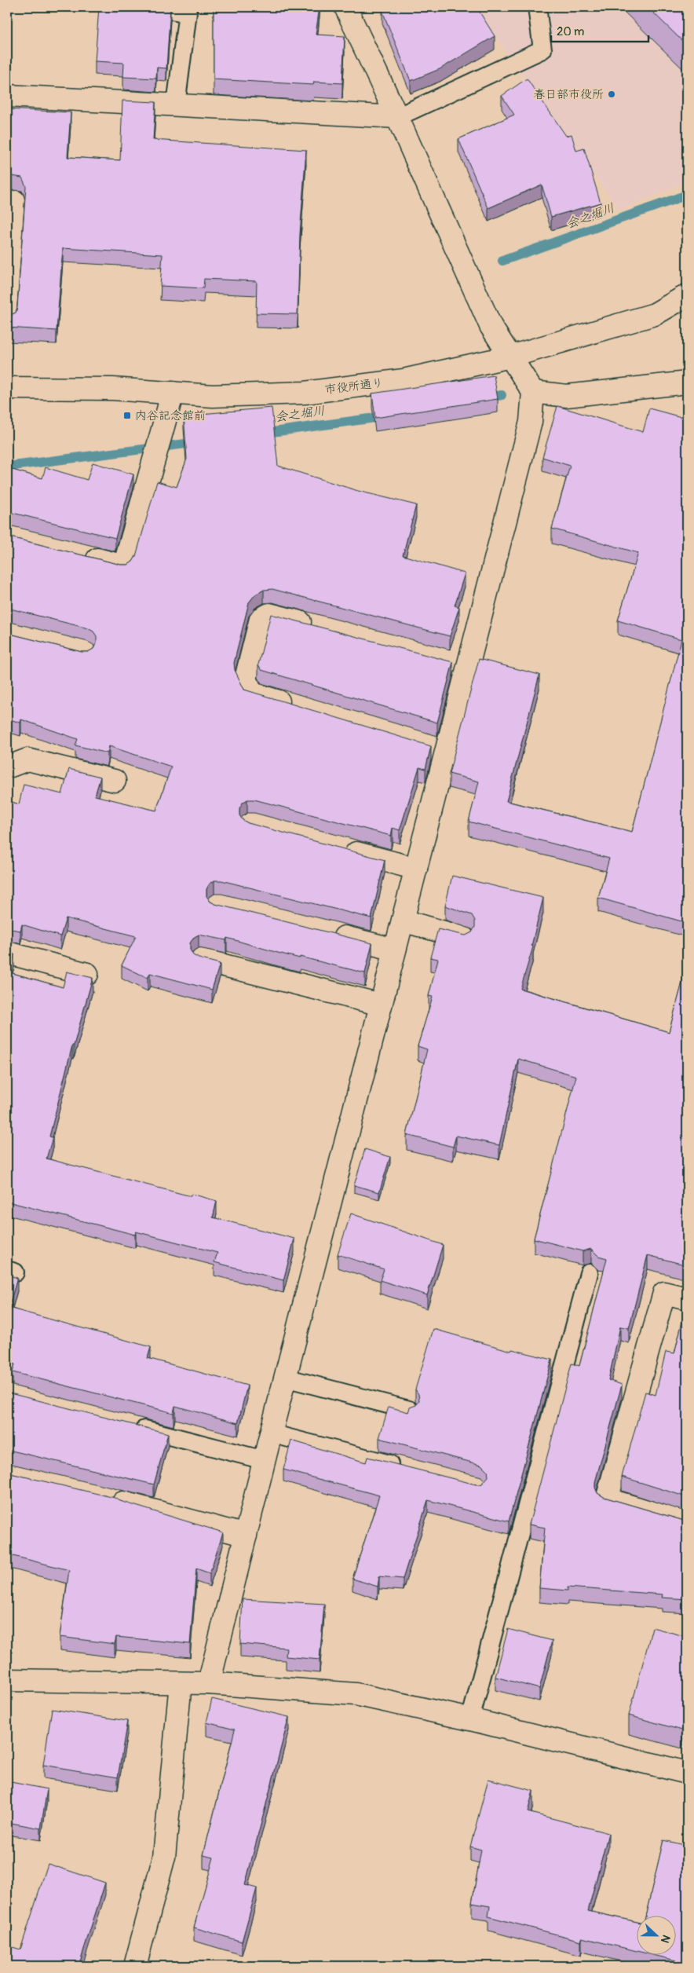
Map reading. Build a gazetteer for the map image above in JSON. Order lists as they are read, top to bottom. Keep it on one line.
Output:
{"streets":{"street":["市役所通り"]},"water":["会之堀川"],"places":{"other":["春日部市役所"],"transit":["内谷記念館前"]},"scale_bar":"20 m","north":"right"}
